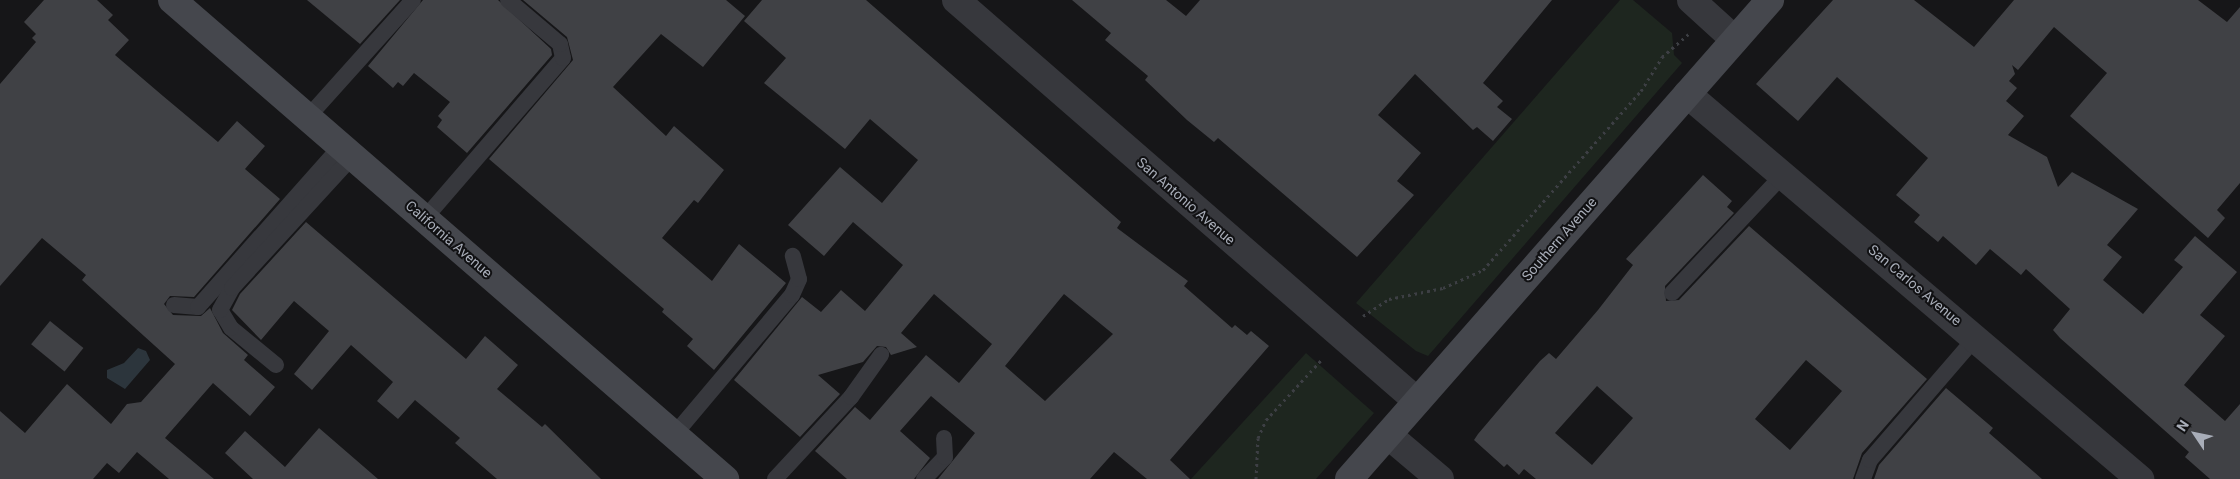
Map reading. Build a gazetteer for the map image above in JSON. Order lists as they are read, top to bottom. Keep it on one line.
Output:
{"streets":{"main road":["California Avenue","Southern Avenue"],"street":["San Antonio Avenue","San Carlos Avenue"]},"crossings":[["San Antonio Avenue","Southern Avenue"],["Southern Avenue","San Carlos Avenue"]],"north":"top left"}
